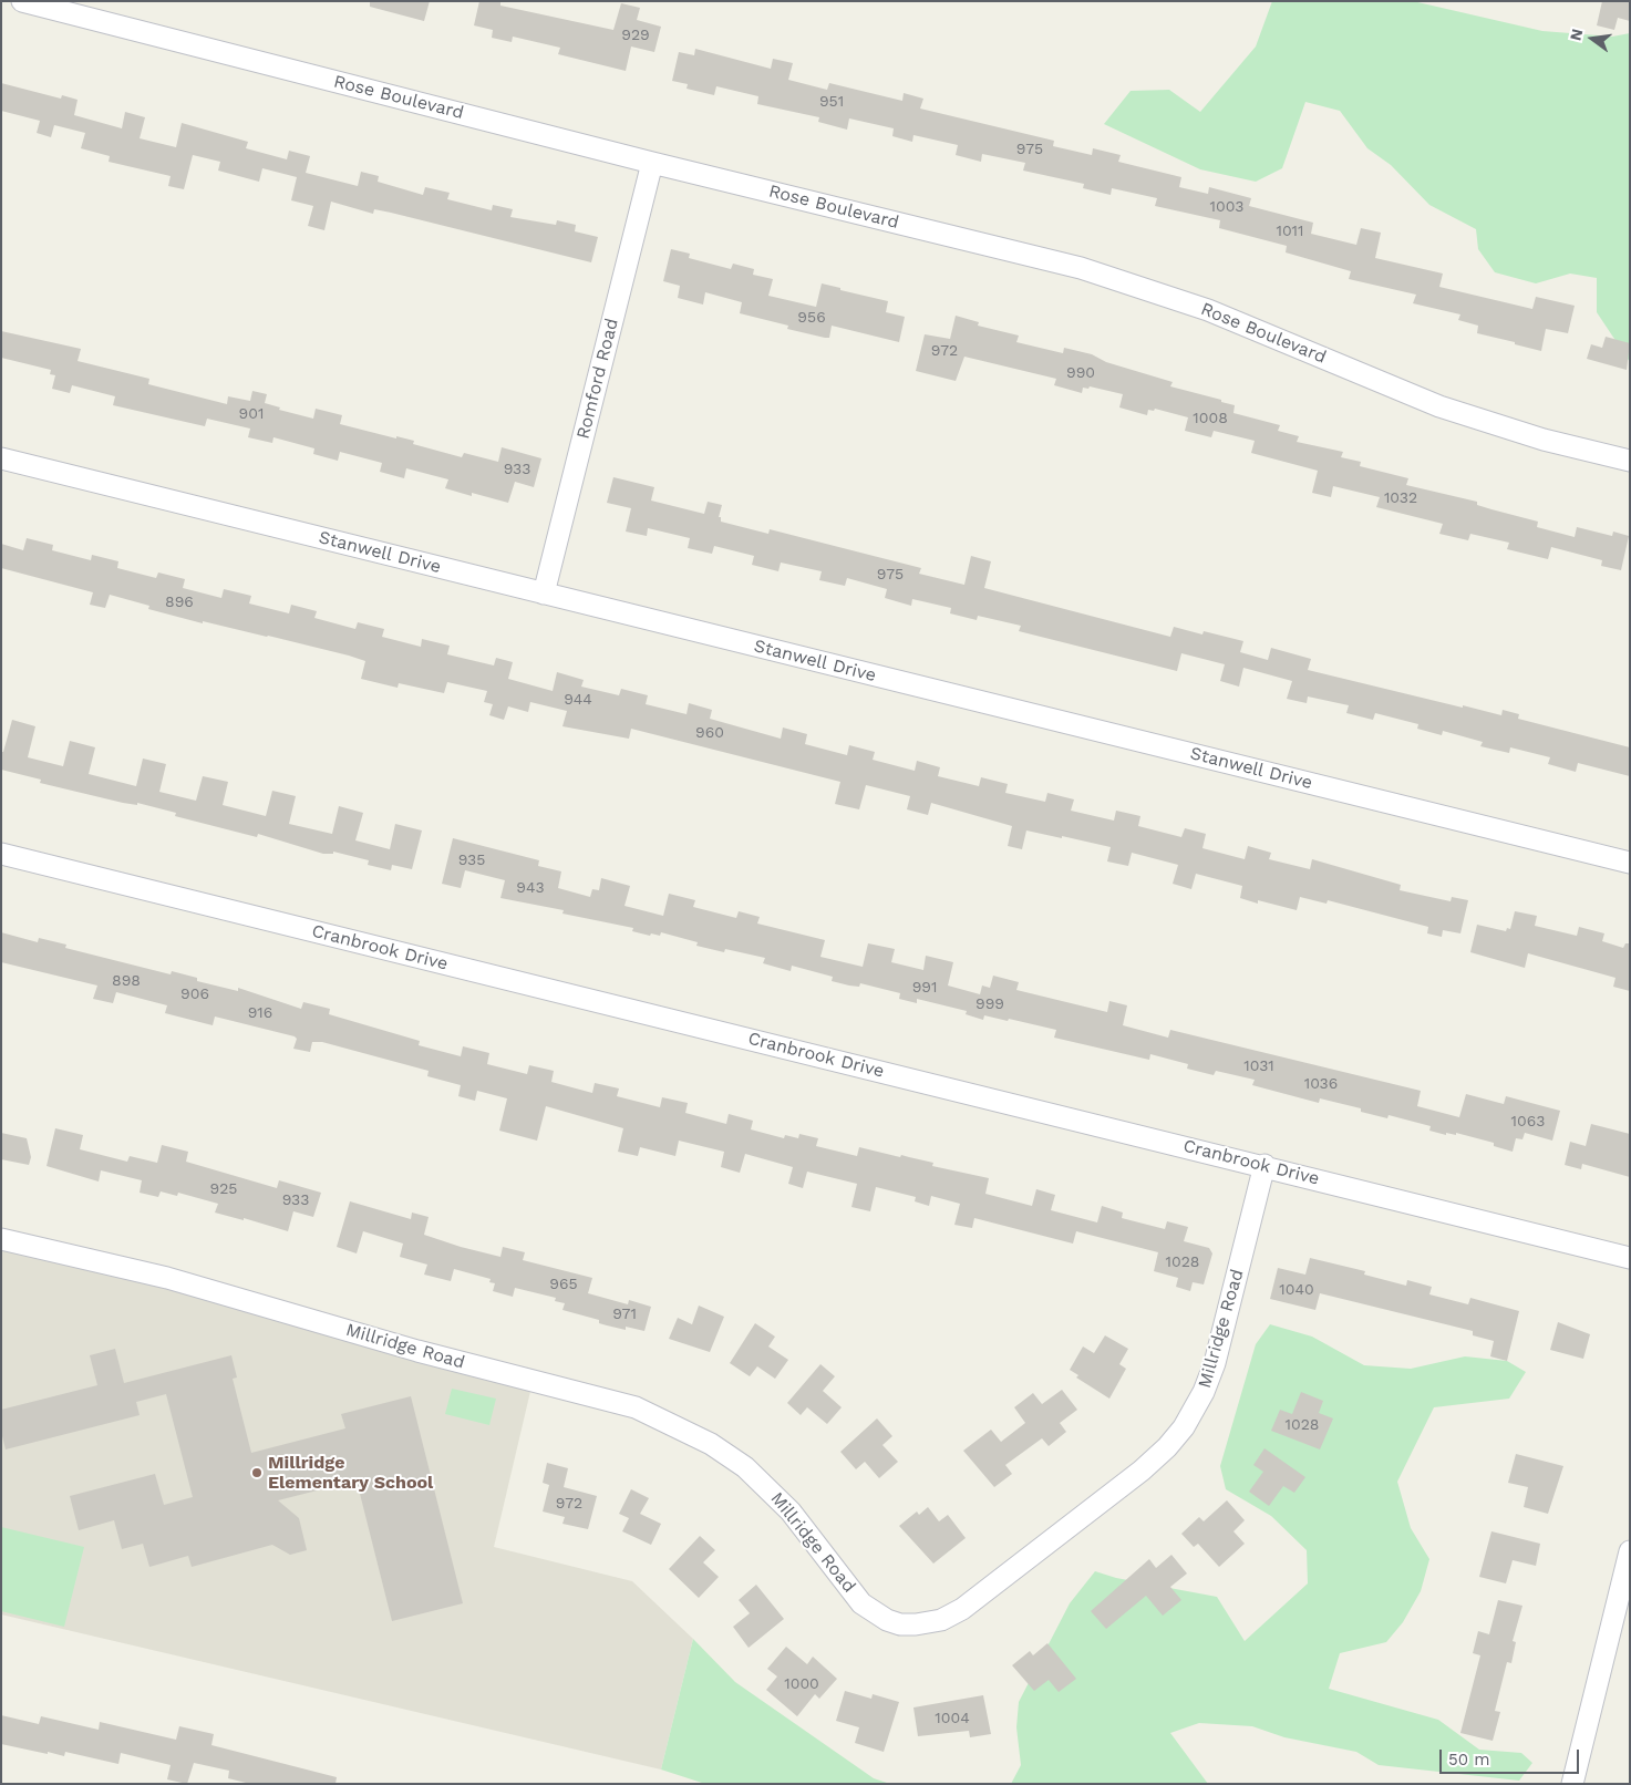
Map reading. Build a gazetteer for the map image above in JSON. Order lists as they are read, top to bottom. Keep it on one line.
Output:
{"streets":{"street":["Rose Boulevard","Romford Road","Stanwell Drive","Cranbrook Drive","Millridge Road"]},"crossings":[["Rose Boulevard","Romford Road"],["Romford Road","Stanwell Drive"],["Cranbrook Drive","Millridge Road"]],"places":["Millridge Elementary School"],"house_numbers":["929","951","975","1003","1011","956","972","990","901","1008","933","1032","975","896","944","960","935","943","898","991","906","999","916","1031","1036","1063","925","933","1028","965","1040","971","1028","972","1000","1004"],"scale_bar":"50 m","north":"left"}
